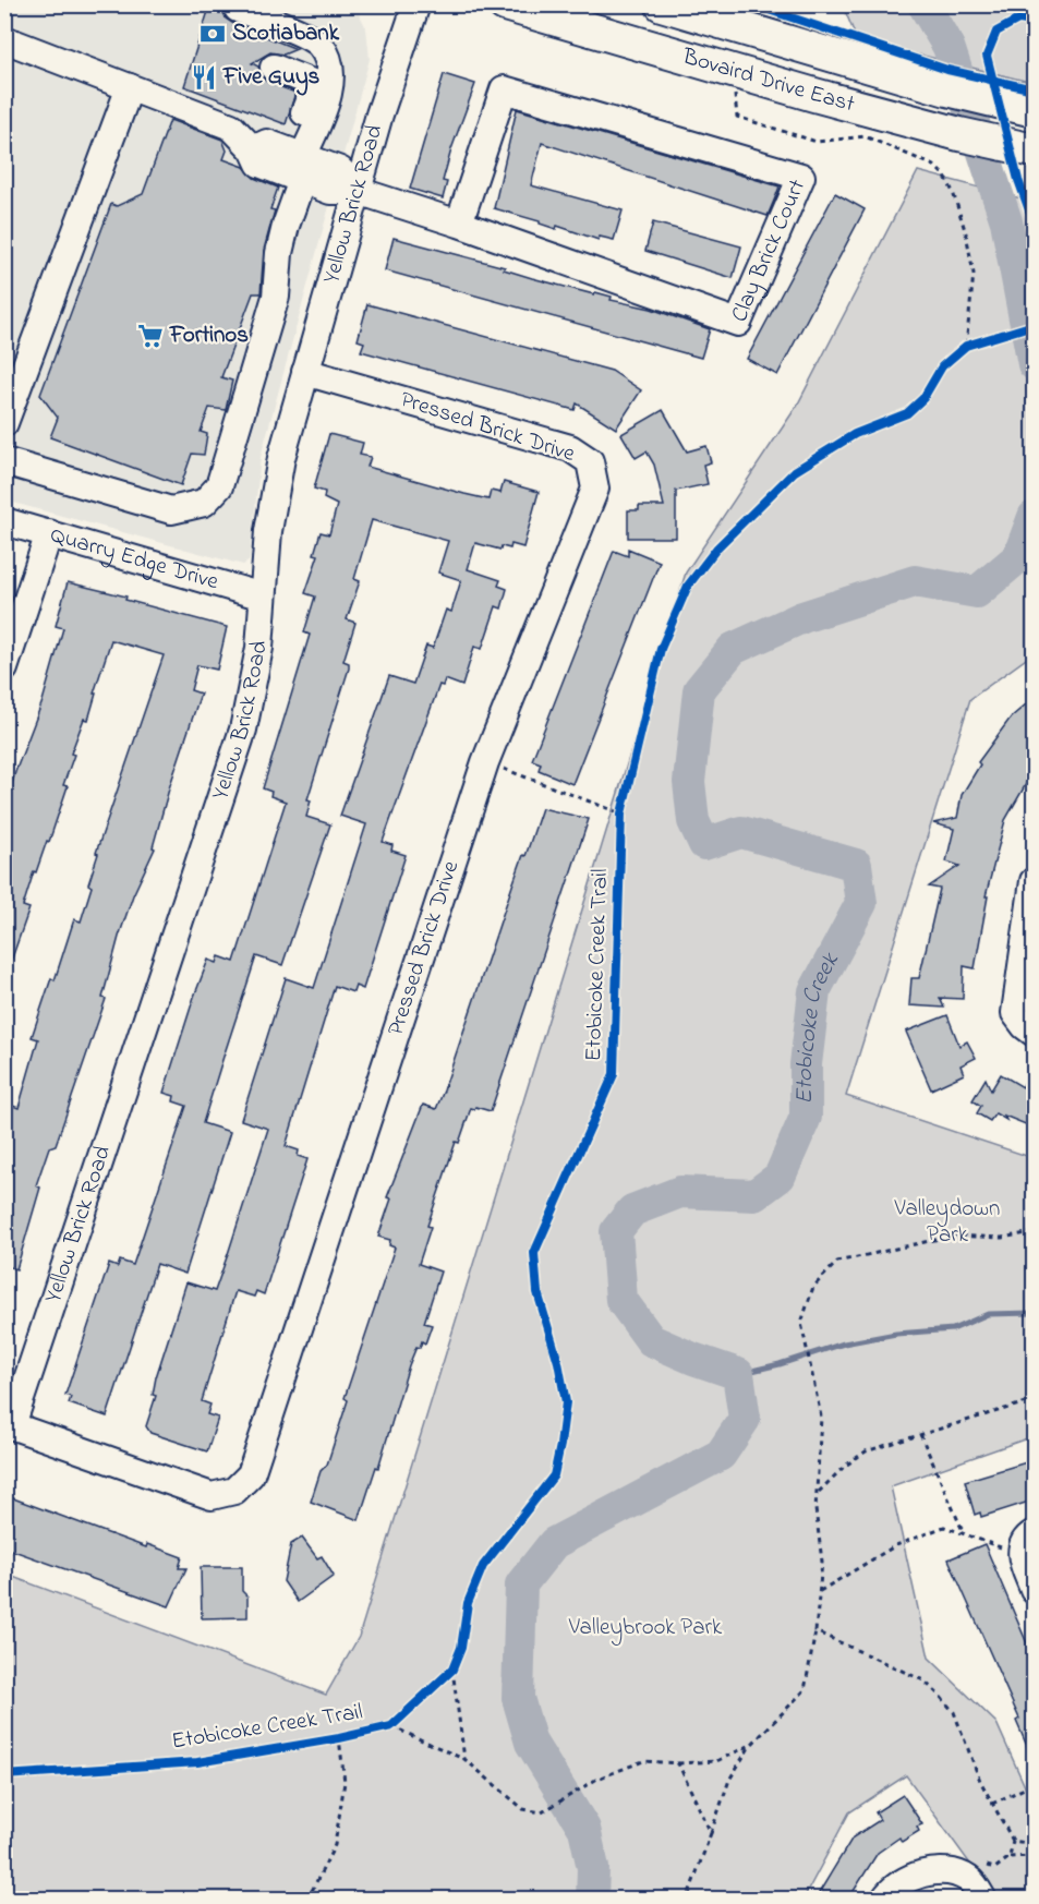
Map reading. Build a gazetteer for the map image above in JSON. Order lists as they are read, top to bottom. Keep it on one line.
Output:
{"streets":{"main road":["Bovaird Drive East"],"street":["Yellow Brick Road","Clay Brick Court","Pressed Brick Drive","Quarry Edge Drive"],"cycle path":["Etobicoke Creek Trail"]},"crossings":[["Yellow Brick Road","Clay Brick Court"],["Yellow Brick Road","Pressed Brick Drive"],["Yellow Brick Road","Quarry Edge Drive"]],"water":["Etobicoke Creek"],"parks":["Valleydown Park","Valleybrook Park"],"places":{"bank":["Scotiabank"],"restaurant":["Five Guys"],"supermarket":["Fortinos"]}}
